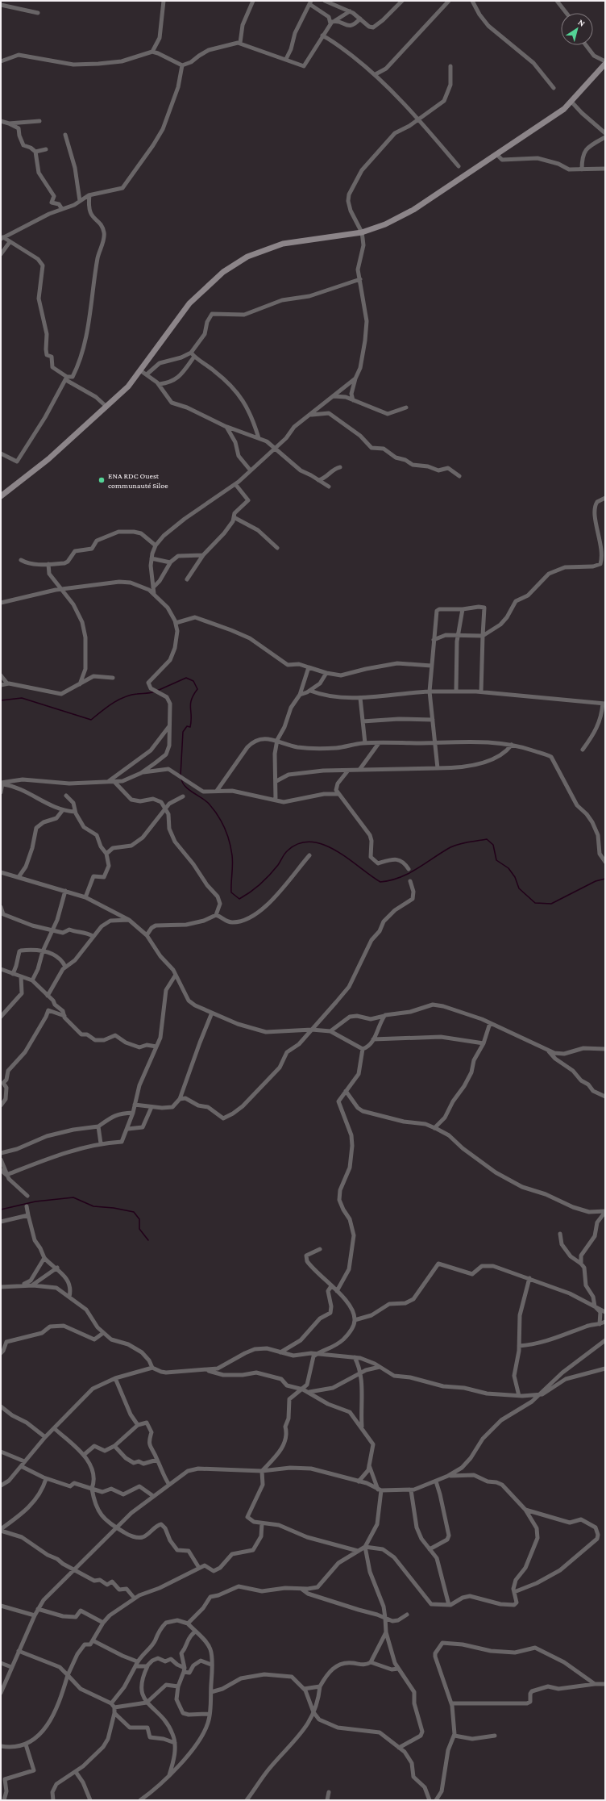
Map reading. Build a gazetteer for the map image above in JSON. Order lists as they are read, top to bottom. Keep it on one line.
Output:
{"places":["ENA RDC Ouest communauté Siloe"],"north":"top right"}
